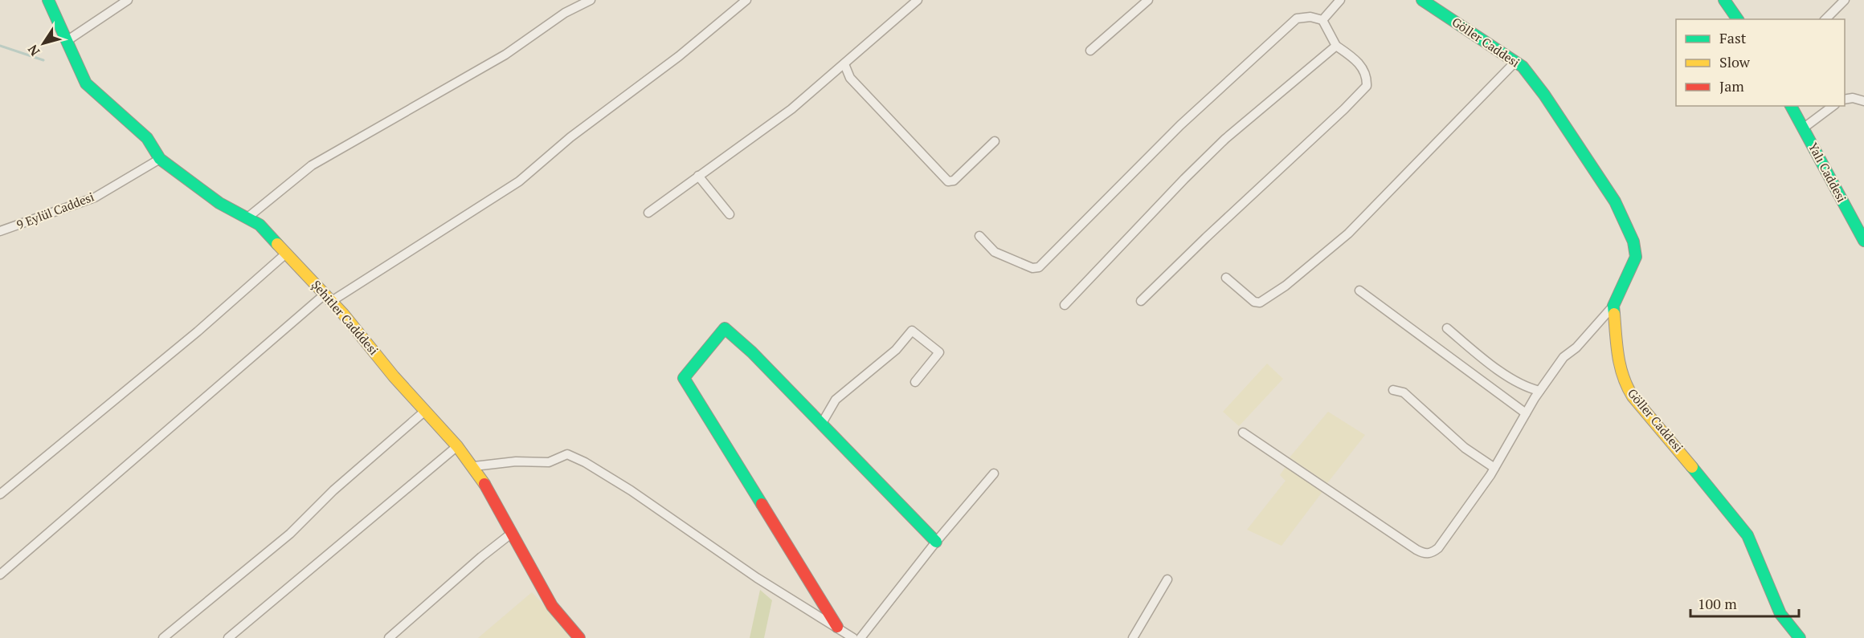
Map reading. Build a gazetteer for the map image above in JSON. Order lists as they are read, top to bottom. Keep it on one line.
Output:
{"streets":{"street":["Göller Caddesi","Yalı Caddesi","9 Eylül Caddesi","Şehitler Cadddesi"]},"crossings":[["9 Eylül Caddesi","Şehitler Cadddesi"]],"legend":["Fast","Slow","Jam"],"scale_bar":"100 m","north":"bottom left"}
